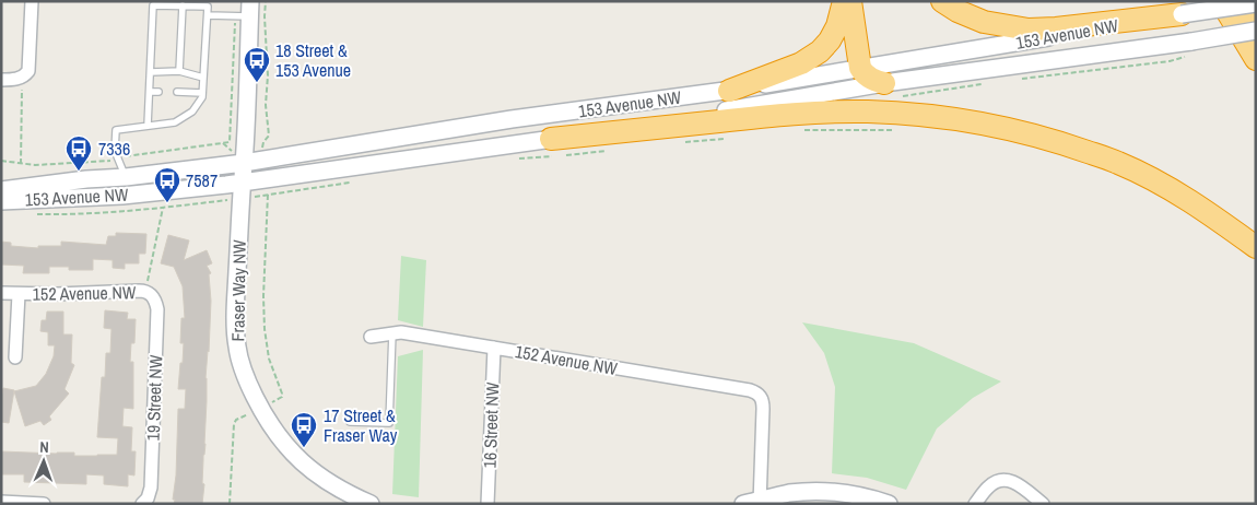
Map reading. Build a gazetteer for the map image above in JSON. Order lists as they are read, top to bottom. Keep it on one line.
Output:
{"streets":{"main road":["153 Avenue NW","Fraser Way NW"],"street":["152 Avenue NW","19 Street NW","16 Street NW"]},"crossings":[["153 Avenue NW","Fraser Way NW"],["152 Avenue NW","19 Street NW"],["152 Avenue NW","16 Street NW"]],"places":{"bus stop":["18 Street & 153 Avenue","7336","7587","17 Street & Fraser Way"]},"north":"top"}
